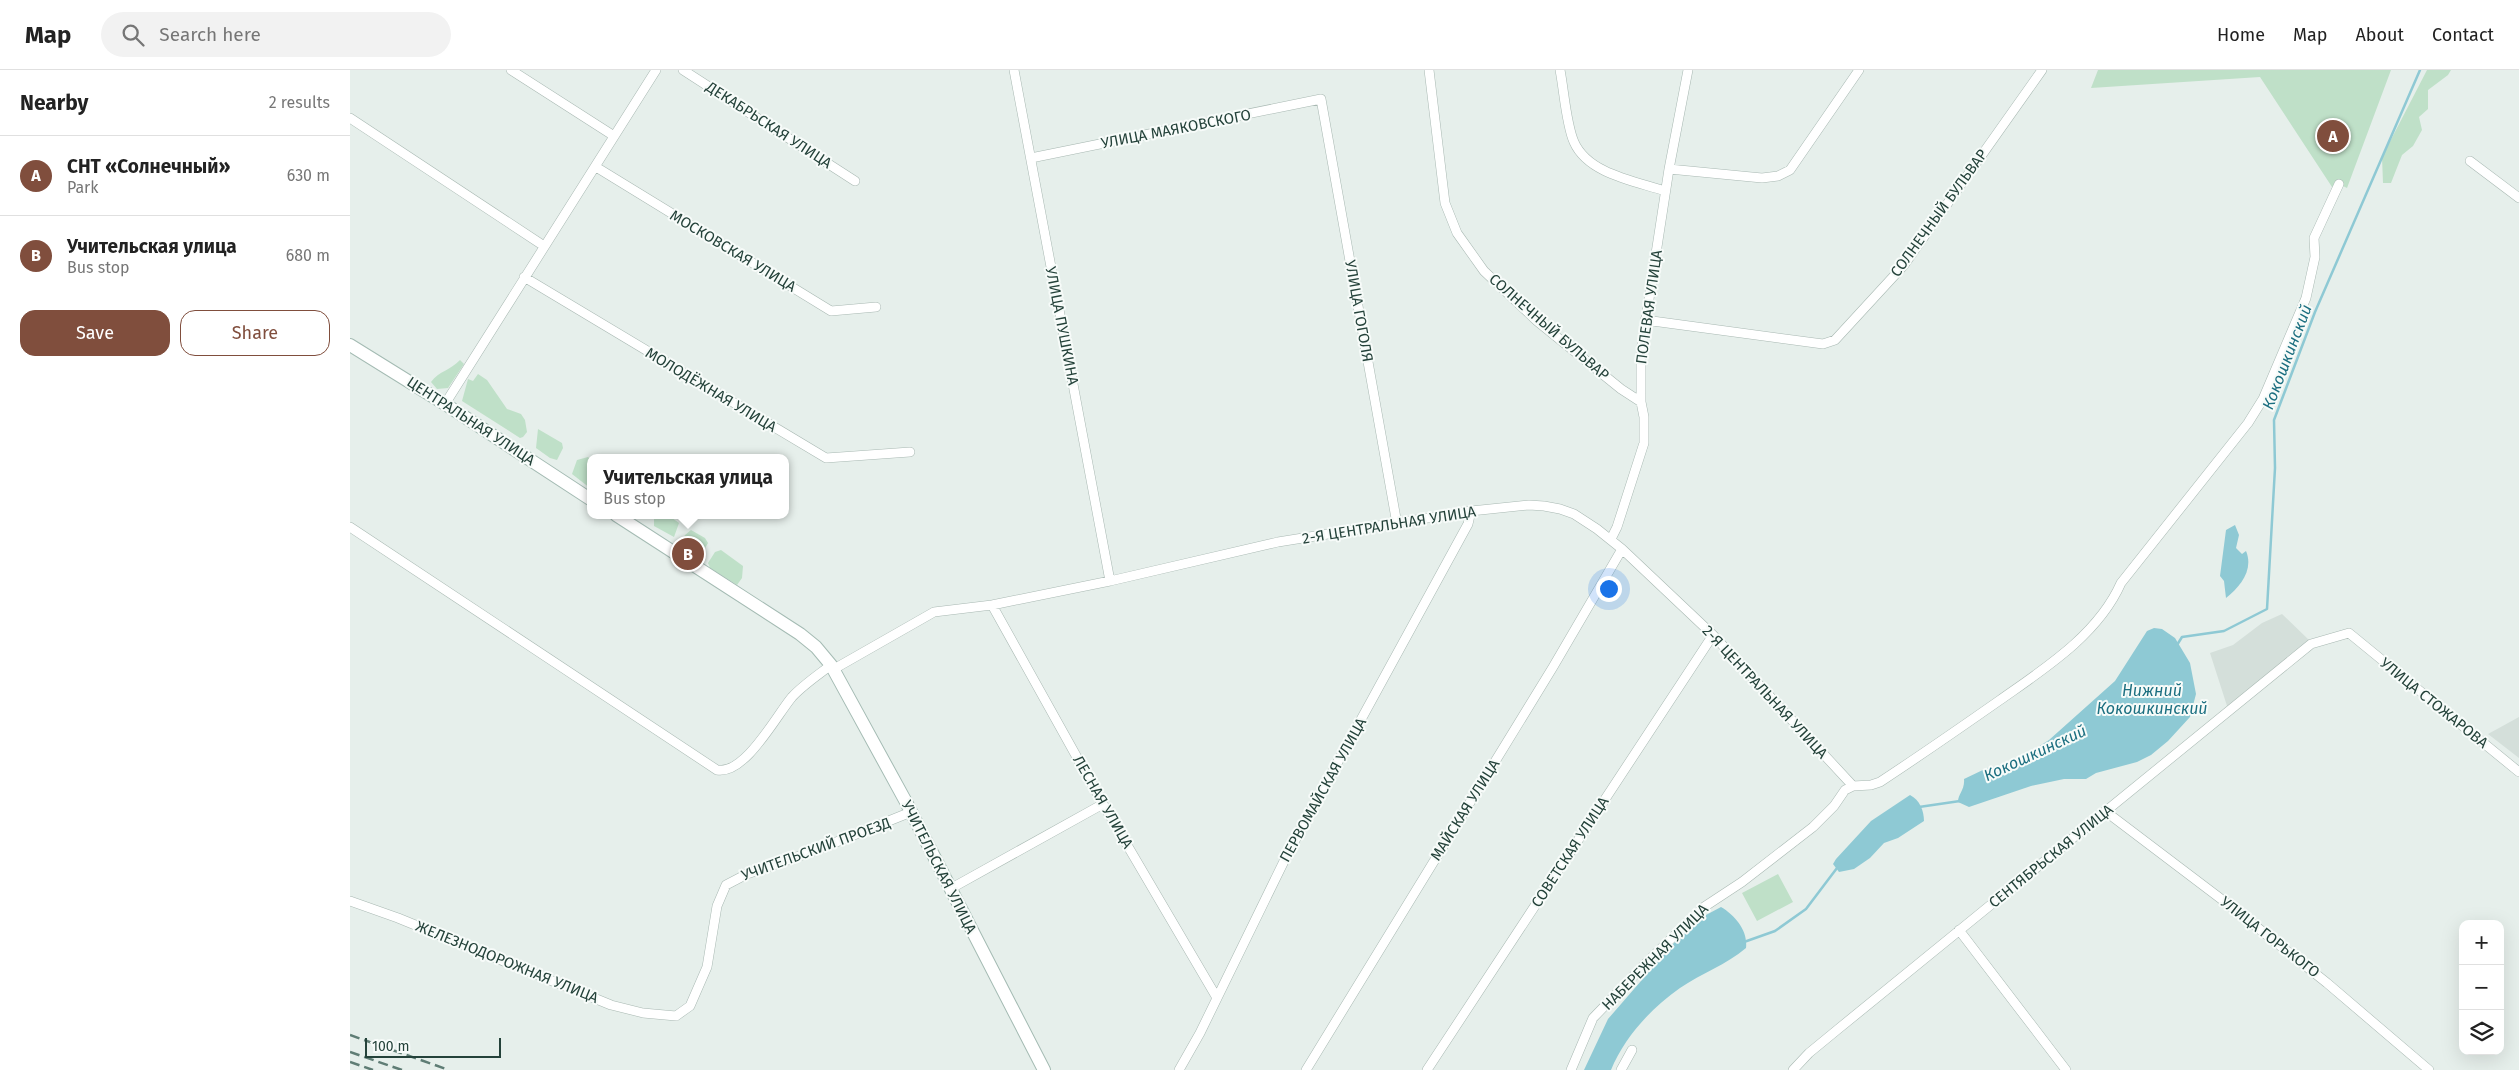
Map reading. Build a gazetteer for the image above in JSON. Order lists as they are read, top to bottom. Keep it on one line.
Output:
{"streets":{"street":["ДЕКАБРЬСКАЯ УЛИЦА","УЛИЦА МАЯКОВСКОГО","СОЛНЕЧНЫЙ БУЛЬВАР","МОСКОВСКАЯ УЛИЦА","ПОЛЕВАЯ УЛИЦА","УЛИЦА ГОГОЛЯ","УЛИЦА ПУШКИНА","МОЛОДЁЖНАЯ УЛИЦА","ЦЕНТРАЛЬНАЯ УЛИЦА","2-Я ЦЕНТРАЛЬНАЯ УЛИЦА","УЛИЦА СТОЖАРОВА","ПЕРВОМАЙСКАЯ УЛИЦА","ЛЕСНАЯ УЛИЦА","МАЙСКАЯ УЛИЦА","УЧИТЕЛЬСКИЙ ПРОЕЗД","СОВЕТСКАЯ УЛИЦА","СЕНТЯБРЬСКАЯ УЛИЦА","УЧИТЕЛЬСКАЯ УЛИЦА","УЛИЦА ГОРЬКОГО","НАБЕРЕЖНАЯ УЛИЦА","ЖЕЛЕЗНОДОРОЖНАЯ УЛИЦА"]},"crossings":[["УЛИЦА МАЯКОВСКОГО","УЛИЦА ГОГОЛЯ"],["УЛИЦА МАЯКОВСКОГО","УЛИЦА ПУШКИНА"],["СОЛНЕЧНЫЙ БУЛЬВАР","ПОЛЕВАЯ УЛИЦА"],["ПОЛЕВАЯ УЛИЦА","2-Я ЦЕНТРАЛЬНАЯ УЛИЦА"],["УЛИЦА ГОГОЛЯ","2-Я ЦЕНТРАЛЬНАЯ УЛИЦА"],["УЛИЦА ПУШКИНА","2-Я ЦЕНТРАЛЬНАЯ УЛИЦА"],["2-Я ЦЕНТРАЛЬНАЯ УЛИЦА","ПЕРВОМАЙСКАЯ УЛИЦА"],["2-Я ЦЕНТРАЛЬНАЯ УЛИЦА","ЛЕСНАЯ УЛИЦА"],["2-Я ЦЕНТРАЛЬНАЯ УЛИЦА","МАЙСКАЯ УЛИЦА"],["2-Я ЦЕНТРАЛЬНАЯ УЛИЦА","СОВЕТСКАЯ УЛИЦА"],["2-Я ЦЕНТРАЛЬНАЯ УЛИЦА","УЧИТЕЛЬСКАЯ УЛИЦА"],["2-Я ЦЕНТРАЛЬНАЯ УЛИЦА","НАБЕРЕЖНАЯ УЛИЦА"],["УЛИЦА СТОЖАРОВА","СЕНТЯБРЬСКАЯ УЛИЦА"],["ПЕРВОМАЙСКАЯ УЛИЦА","ЛЕСНАЯ УЛИЦА"],["УЧИТЕЛЬСКИЙ ПРОЕЗД","УЧИТЕЛЬСКАЯ УЛИЦА"],["УЧИТЕЛЬСКИЙ ПРОЕЗД","ЖЕЛЕЗНОДОРОЖНАЯ УЛИЦА"],["СЕНТЯБРЬСКАЯ УЛИЦА","УЛИЦА ГОРЬКОГО"]],"water":["Кокошкинский","Нижний Кокошкинский"],"scale_bar":"100 m","page":{"header":"Map","search":"Search here","nav":["Home","Map","About","Contact"],"heading":["Nearby","2 results"],"pins":["A","B"],"list":[{"mark":"A","name":"СНТ «Солнечный»","note":"Park","value":"630 m"},{"mark":"B","name":"Учительская улица","note":"Bus stop","value":"680 m"}],"buttons":["Save","Share"],"popup":["Учительская улица","Bus stop"],"map_buttons":["+","−"],"scale":"100 m"}}
